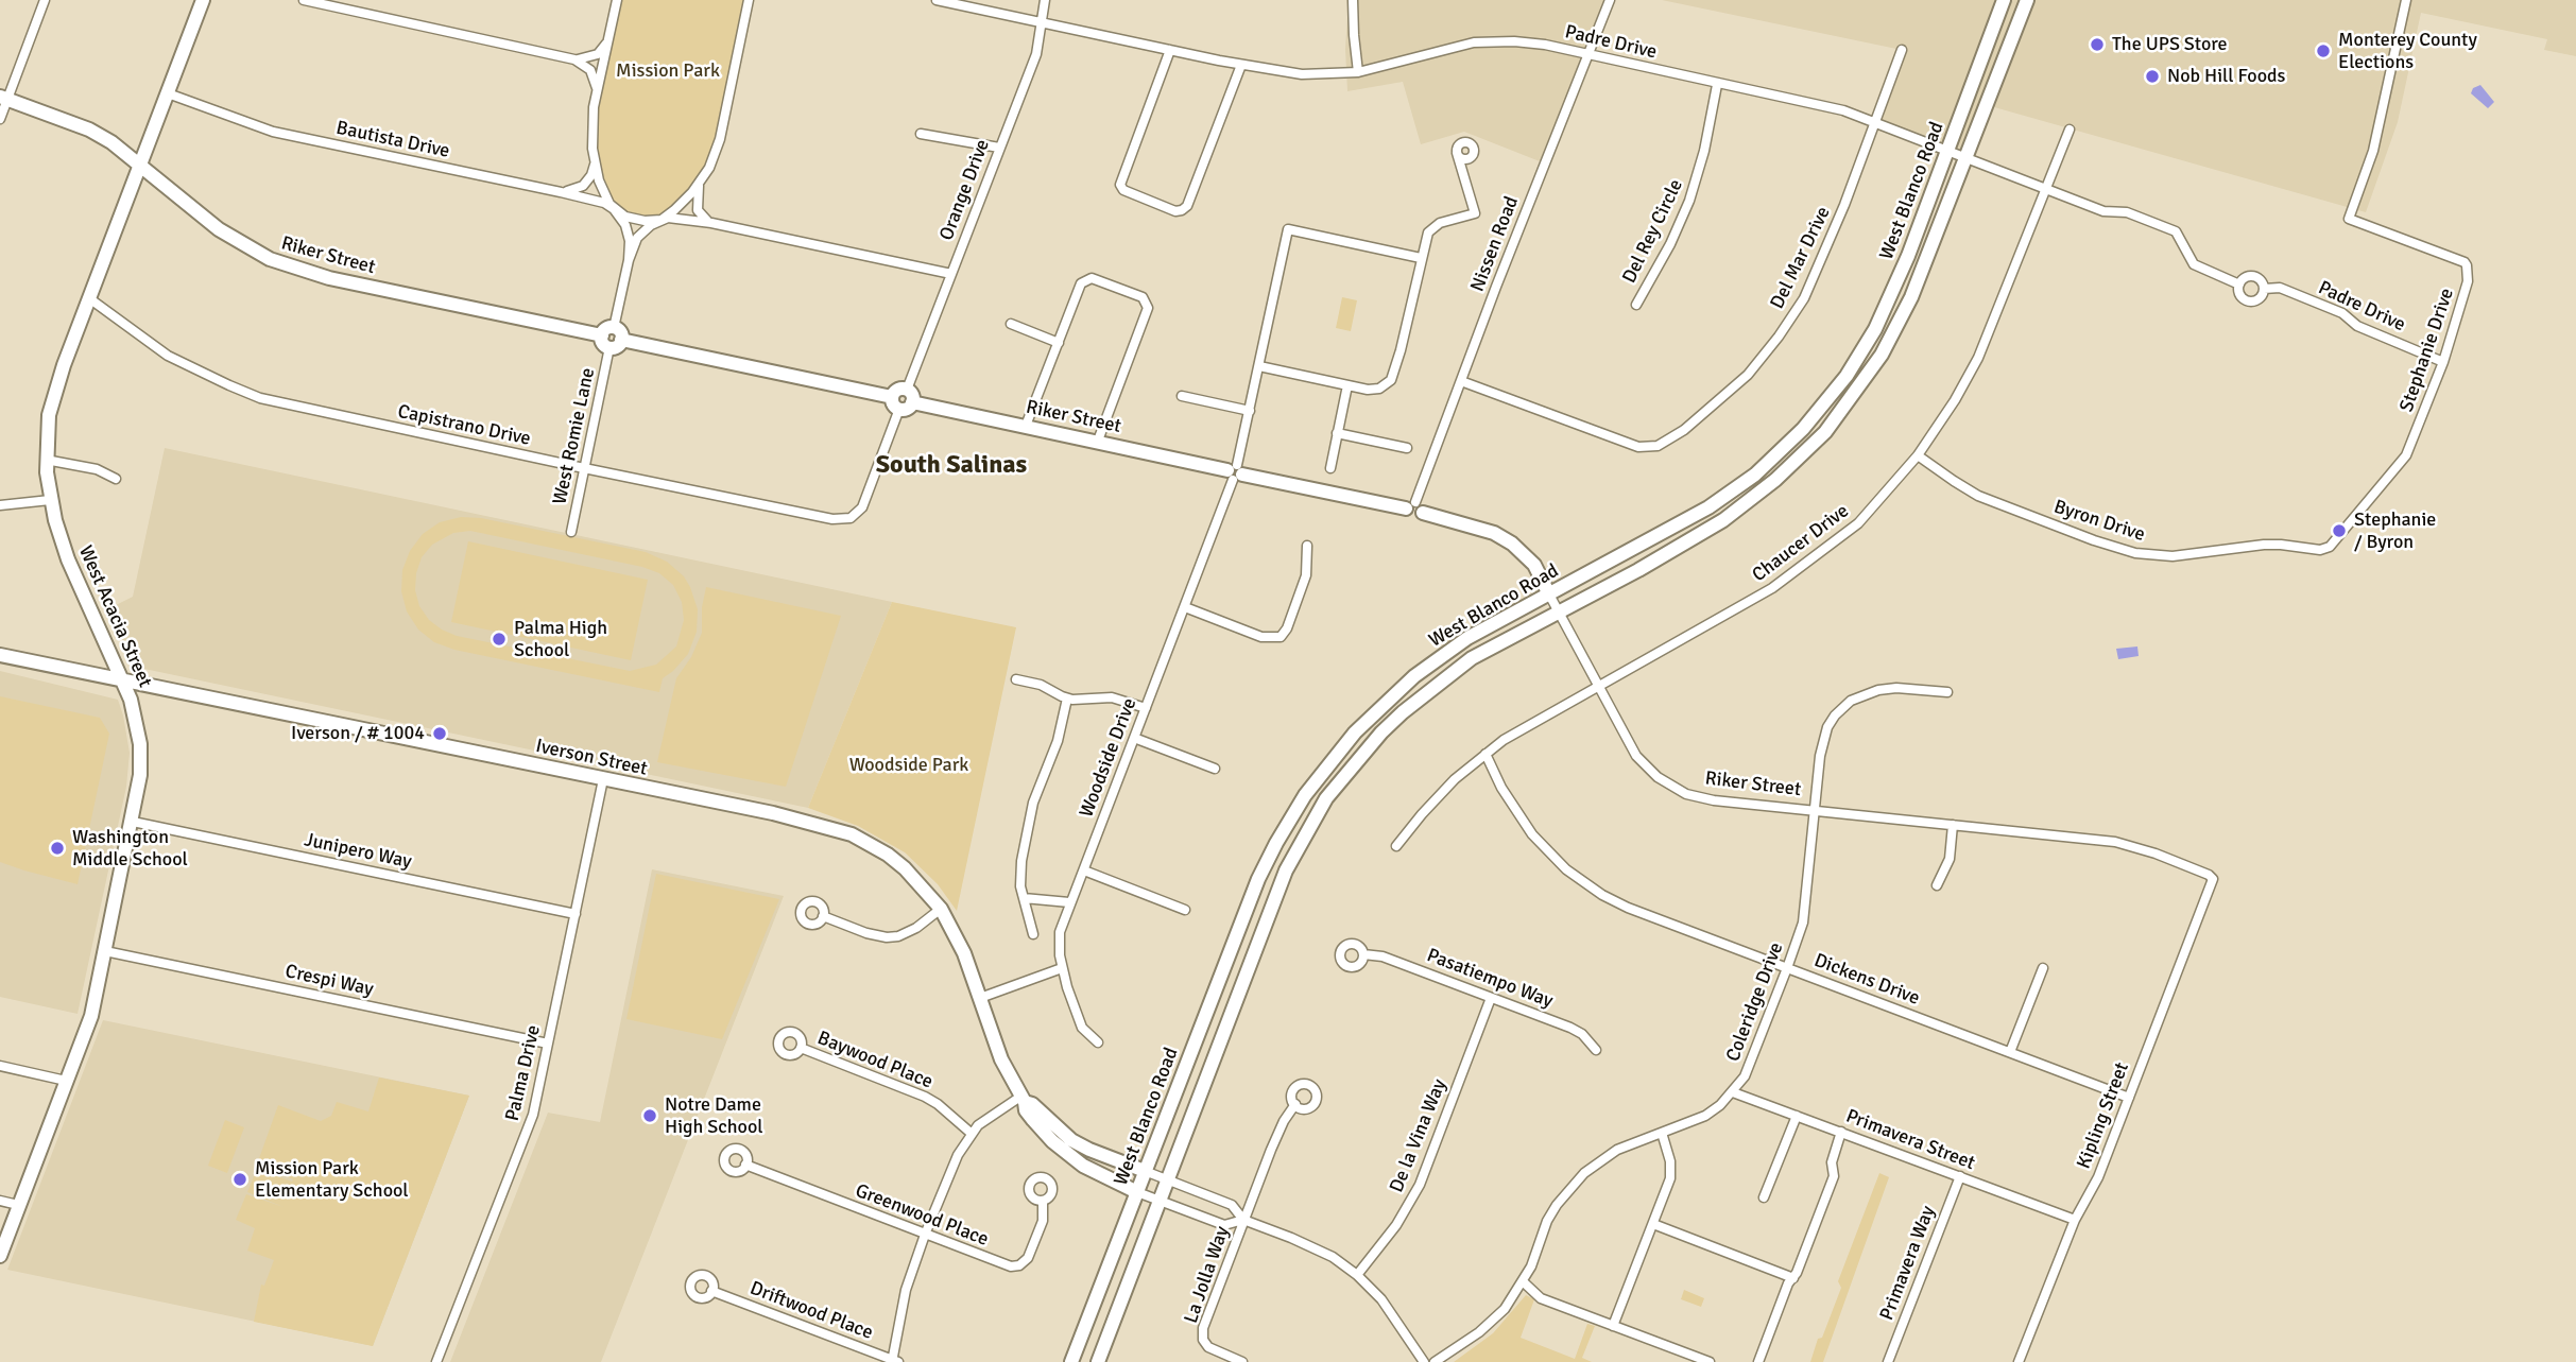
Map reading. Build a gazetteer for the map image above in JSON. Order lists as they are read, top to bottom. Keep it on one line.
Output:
{"streets":{"street":["Padre Drive","Bautista Drive","Orange Drive","West Blanco Road","Del Rey Circle","Nissen Road","Riker Street","Del Mar Drive","Stephanie Drive","Capistrano Drive","West Romie Lane","Byron Drive","Chaucer Drive","West Acacia Street","Iverson Street","Woodside Drive","Junipero Way","Pasatiempo Way","Dickens Drive","Crespi Way","Coleridge Drive","Baywood Place","Palma Drive","Kipling Street","De la Vina Way","Primavera Street","Greenwood Place","Primavera Way","La Jolla Way","Driftwood Place"]},"crossings":[["Padre Drive","Orange Drive"],["Padre Drive","West Blanco Road"],["Padre Drive","Del Rey Circle"],["Padre Drive","Nissen Road"],["Padre Drive","Del Mar Drive"],["Padre Drive","Stephanie Drive"],["Padre Drive","Chaucer Drive"],["Bautista Drive","West Romie Lane"],["Bautista Drive","West Acacia Street"],["Orange Drive","Riker Street"],["West Blanco Road","Riker Street"],["West Blanco Road","Iverson Street"],["Nissen Road","Riker Street"],["Nissen Road","Del Mar Drive"],["Riker Street","West Romie Lane"],["Riker Street","Chaucer Drive"],["Riker Street","West Acacia Street"],["Riker Street","Woodside Drive"],["Riker Street","Coleridge Drive"],["Riker Street","Kipling Street"],["Stephanie Drive","Byron Drive"],["Capistrano Drive","West Romie Lane"],["Capistrano Drive","West Acacia Street"],["Byron Drive","Chaucer Drive"],["Chaucer Drive","Dickens Drive"],["West Acacia Street","Iverson Street"],["West Acacia Street","Junipero Way"],["West Acacia Street","Crespi Way"],["Iverson Street","Palma Drive"],["Junipero Way","Palma Drive"],["Pasatiempo Way","De la Vina Way"],["Dickens Drive","Coleridge Drive"],["Dickens Drive","Kipling Street"],["Crespi Way","Palma Drive"],["Coleridge Drive","Primavera Street"],["Kipling Street","Primavera Street"],["Primavera Street","Primavera Way"]],"districts":["South Salinas"],"parks":["Mission Park","Woodside Park"],"places":["The UPS Store","Monterey County Elections","Nob Hill Foods","Stephanie / Byron","Palma High School","Iverson / # 1004","Washington Middle School","Notre Dame High School","Mission Park Elementary School"]}
